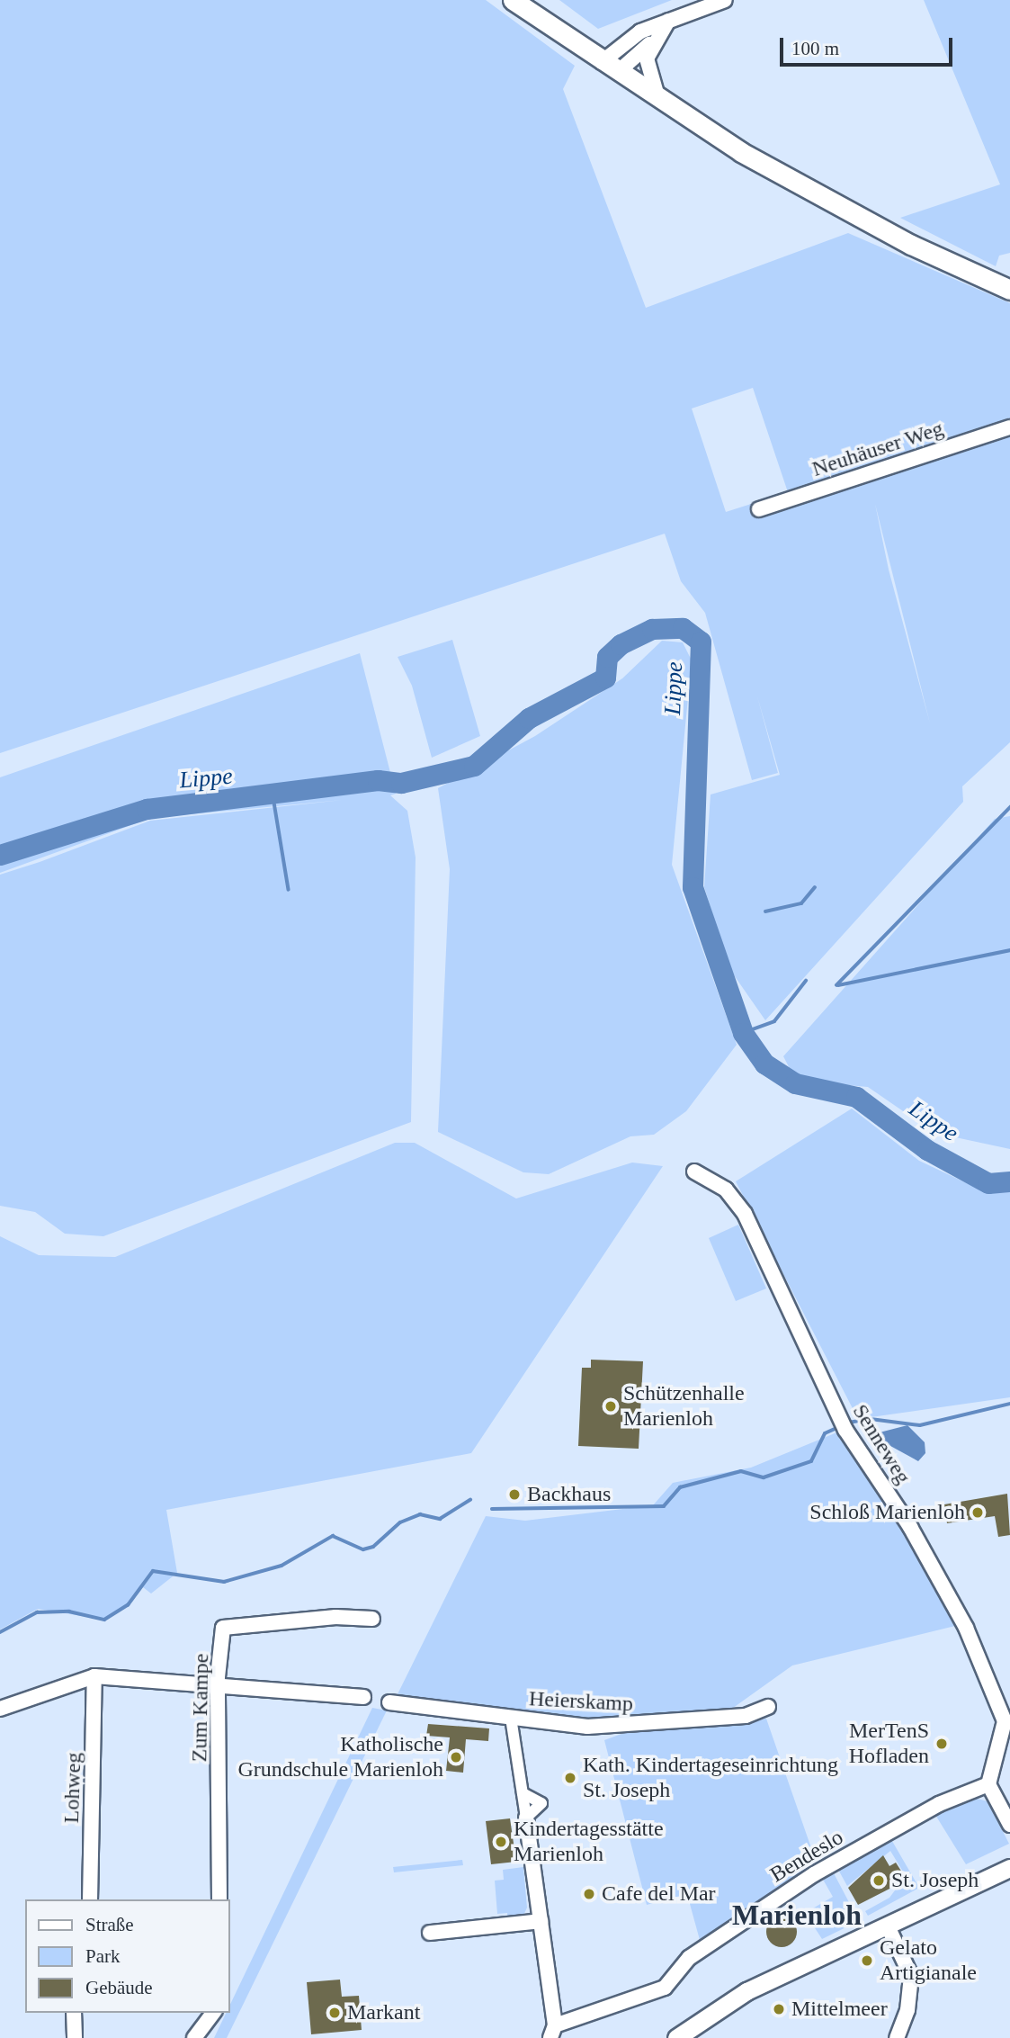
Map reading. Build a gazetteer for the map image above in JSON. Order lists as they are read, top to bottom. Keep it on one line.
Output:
{"streets":{"street":["Neuhäuser Weg","Senneweg","Heierskamp","Zum Kampe","Lohweg","Bendeslo"]},"crossings":[["Senneweg","Bendeslo"]],"districts":["Marienloh"],"water":["Lippe"],"places":["Schützenhalle Marienloh","Backhaus","Schloß Marienloh","MerTenS Hofladen","Katholische Grundschule Marienloh","Kath. Kindertageseinrichtung St. Joseph","Kindertagesstätte Marienloh","St. Joseph","Cafe del Mar","Gelato Artigianale","Mittelmeer","Markant"],"legend":["Straße","Park","Gebäude"],"scale_bar":"100 m"}
